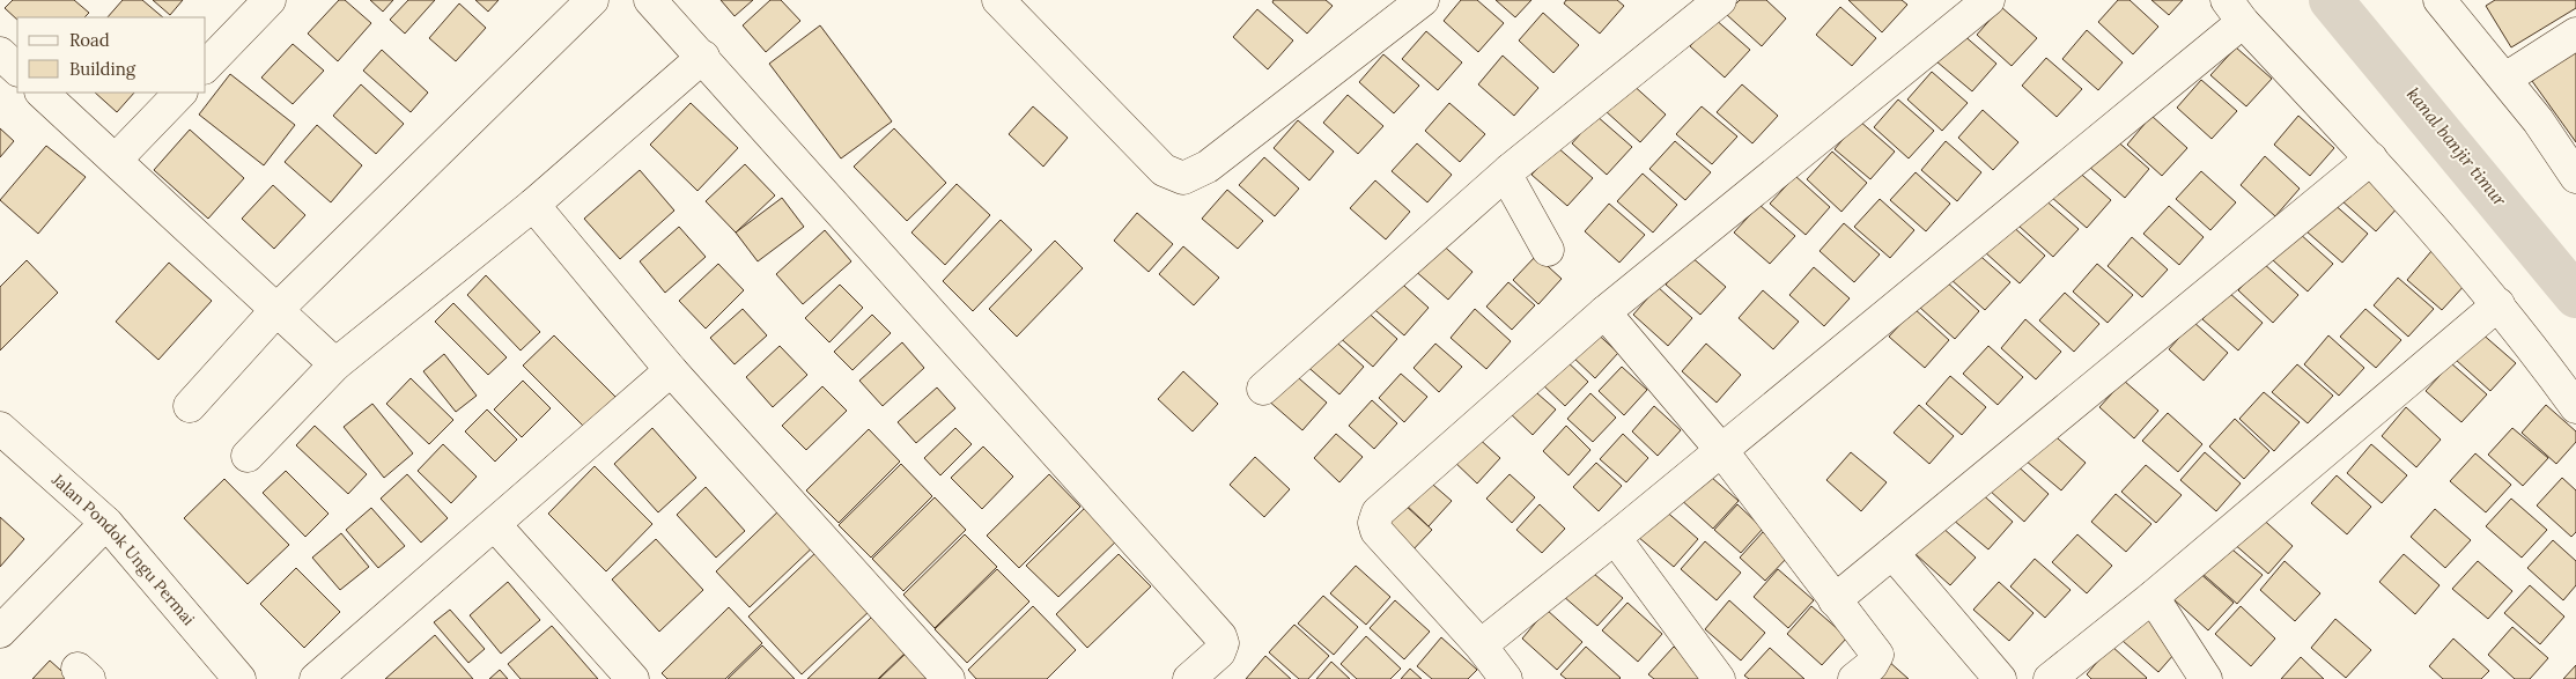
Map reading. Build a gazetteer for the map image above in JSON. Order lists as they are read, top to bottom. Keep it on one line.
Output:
{"streets":{"street":["Jalan Pondok Ungu Permai"]},"water":["kanal banjir timur"],"legend":["Road","Building"]}
